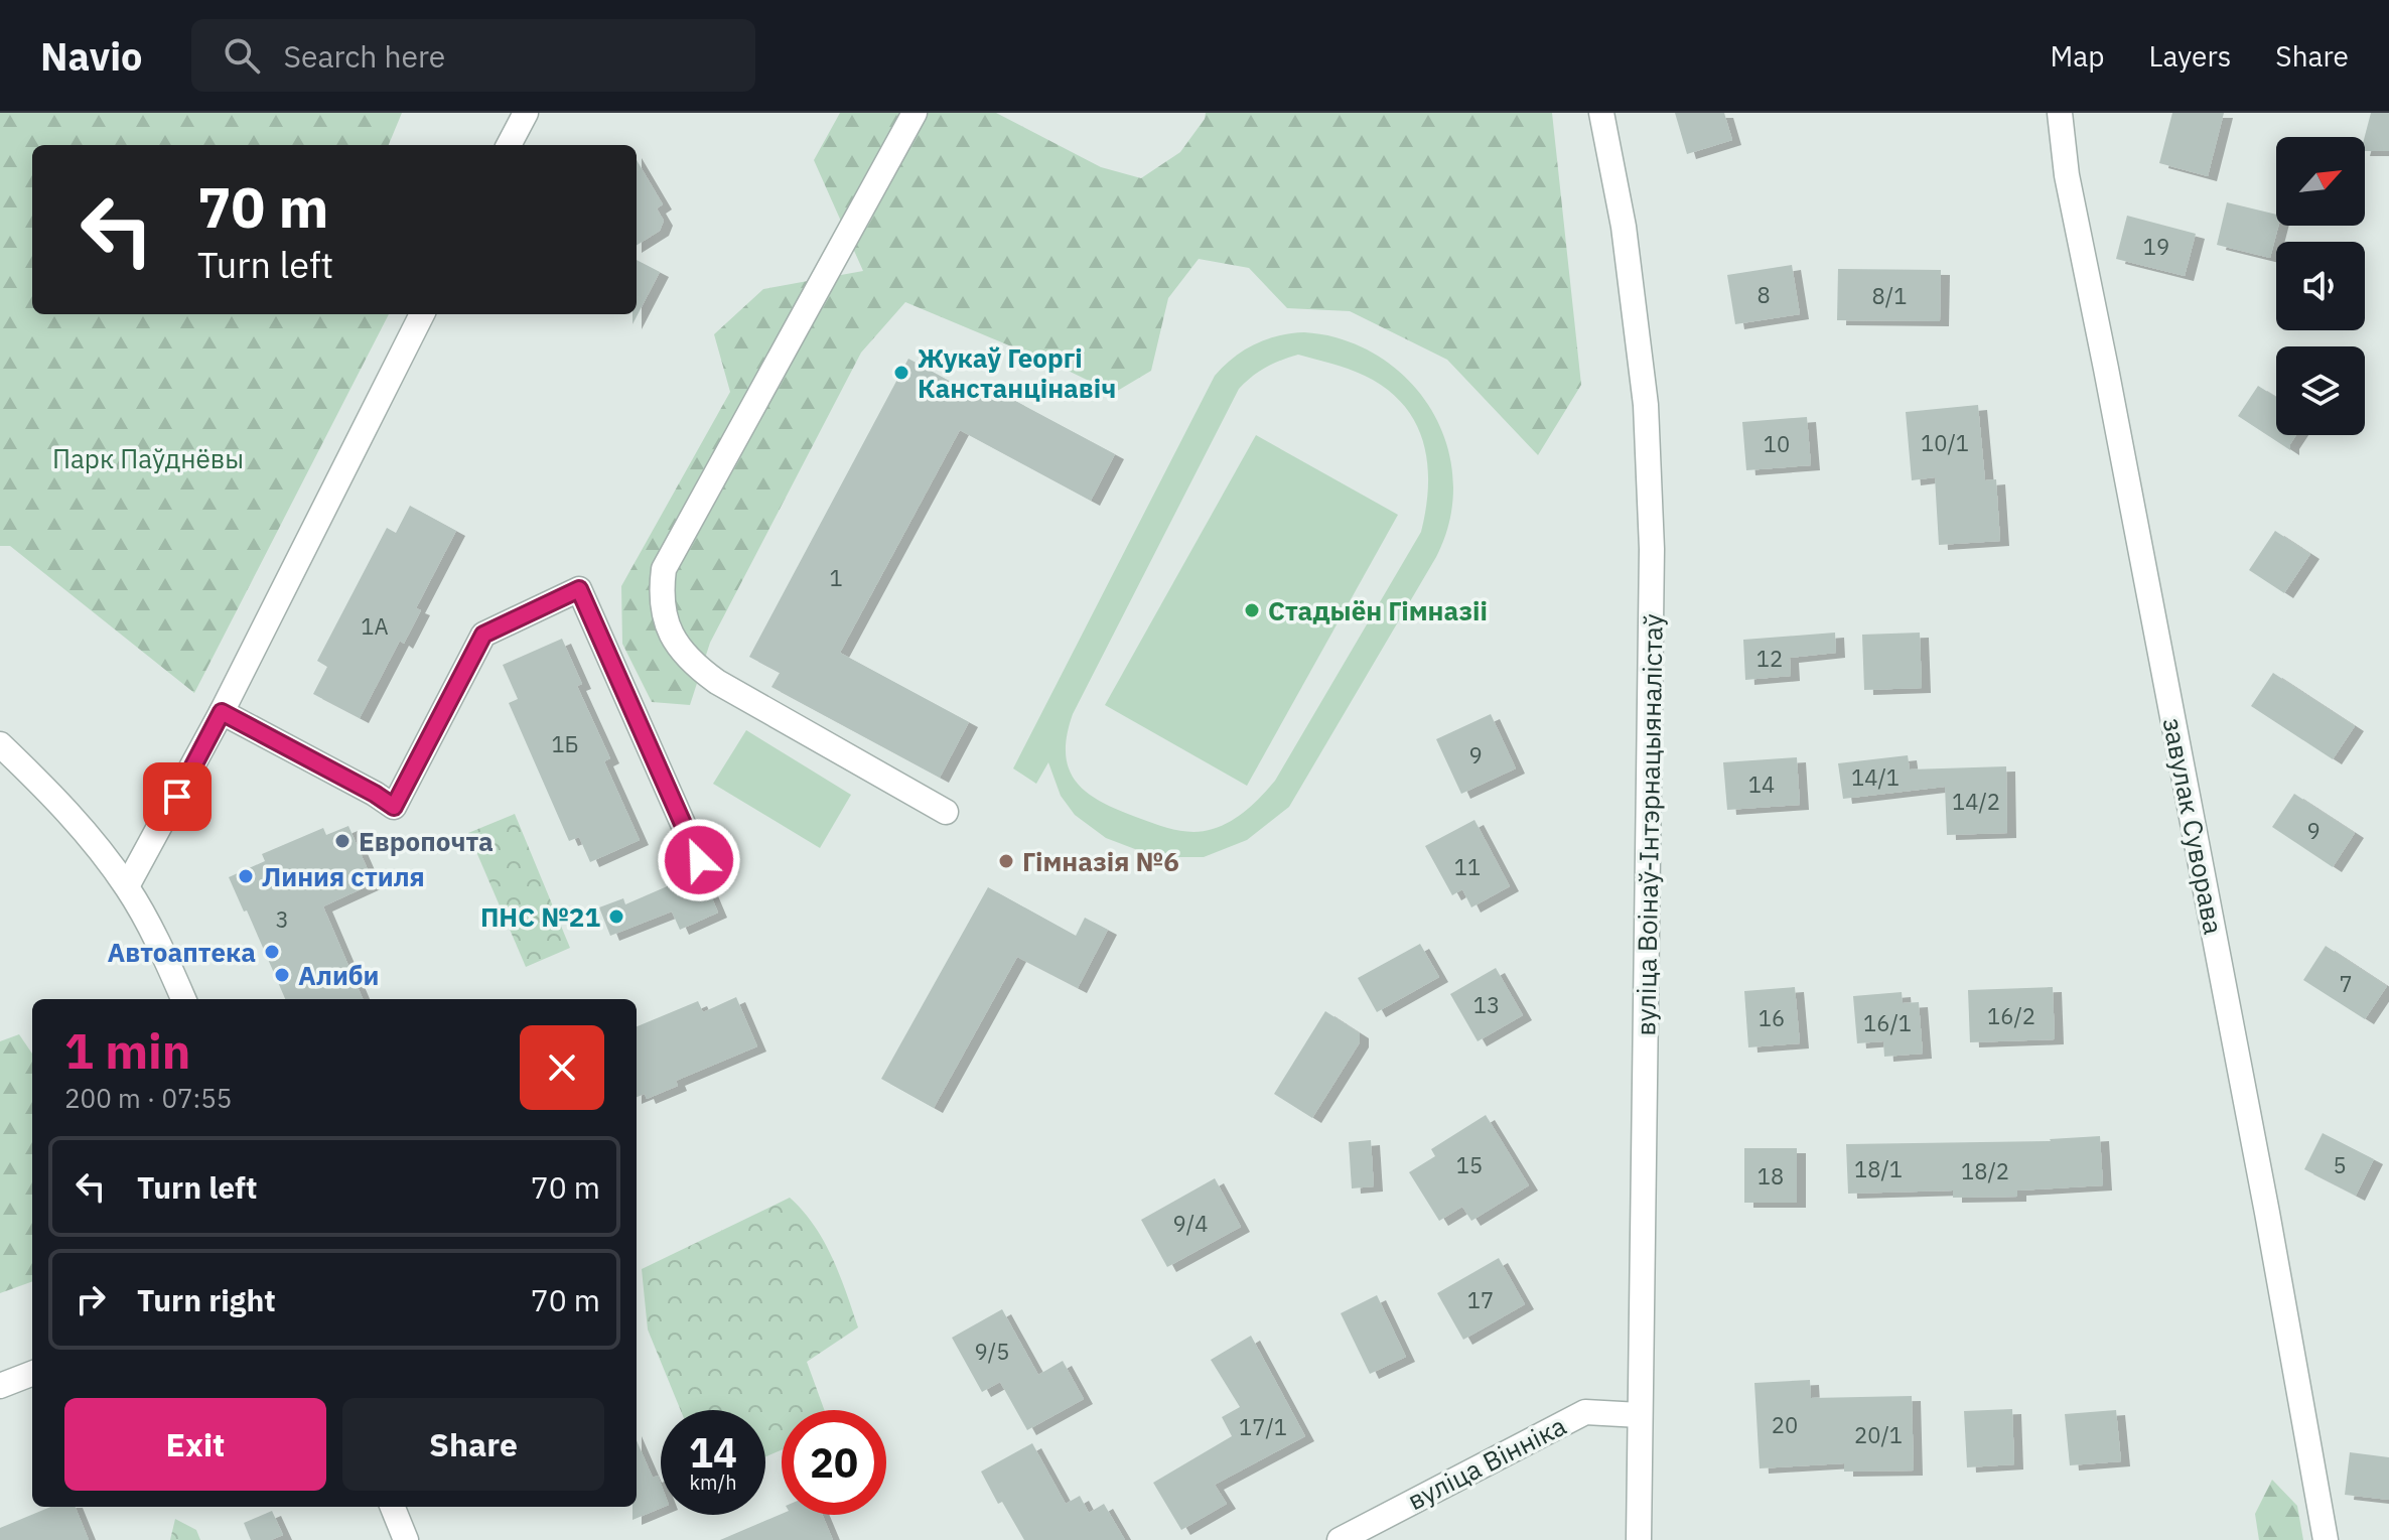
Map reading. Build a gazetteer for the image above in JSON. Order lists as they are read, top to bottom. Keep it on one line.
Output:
{"streets":{"street":["вуліца Воінаў-Інтэрнацыяналістаў","завулак Суворава","вуліца Вінніка"]},"crossings":[["вуліца Воінаў-Інтэрнацыяналістаў","вуліца Вінніка"]],"parks":["Парк Паўднёвы"],"places":["Жукаў Георгі Канстанцінавіч","Стадыён Гімназіі","Европочта","Гімназія №6","Линия стиля","ПНС №21","Автоаптека","Алиби"],"house_numbers":["19","8","8/1","10/1","10","1","1А","12","1Б","9","14/1","14","14/2","9","11","3","7","13","16/2","16","16/1","15","5","18/1","18/2","18","9/4","17","9/5","20","17/1","20/1"],"north":"top right","page":{"header":"Navio","search":"Search here","nav":["Map","Layers","Share"],"turn":["70 m","Turn left"],"heading":["1 min","200 m · 07:55"],"list":[{"name":"Turn left","value":"70 m"},{"name":"Turn right","value":"70 m"}],"buttons":["Exit","Share"],"speed":"14 km/h","limit":"20"}}
